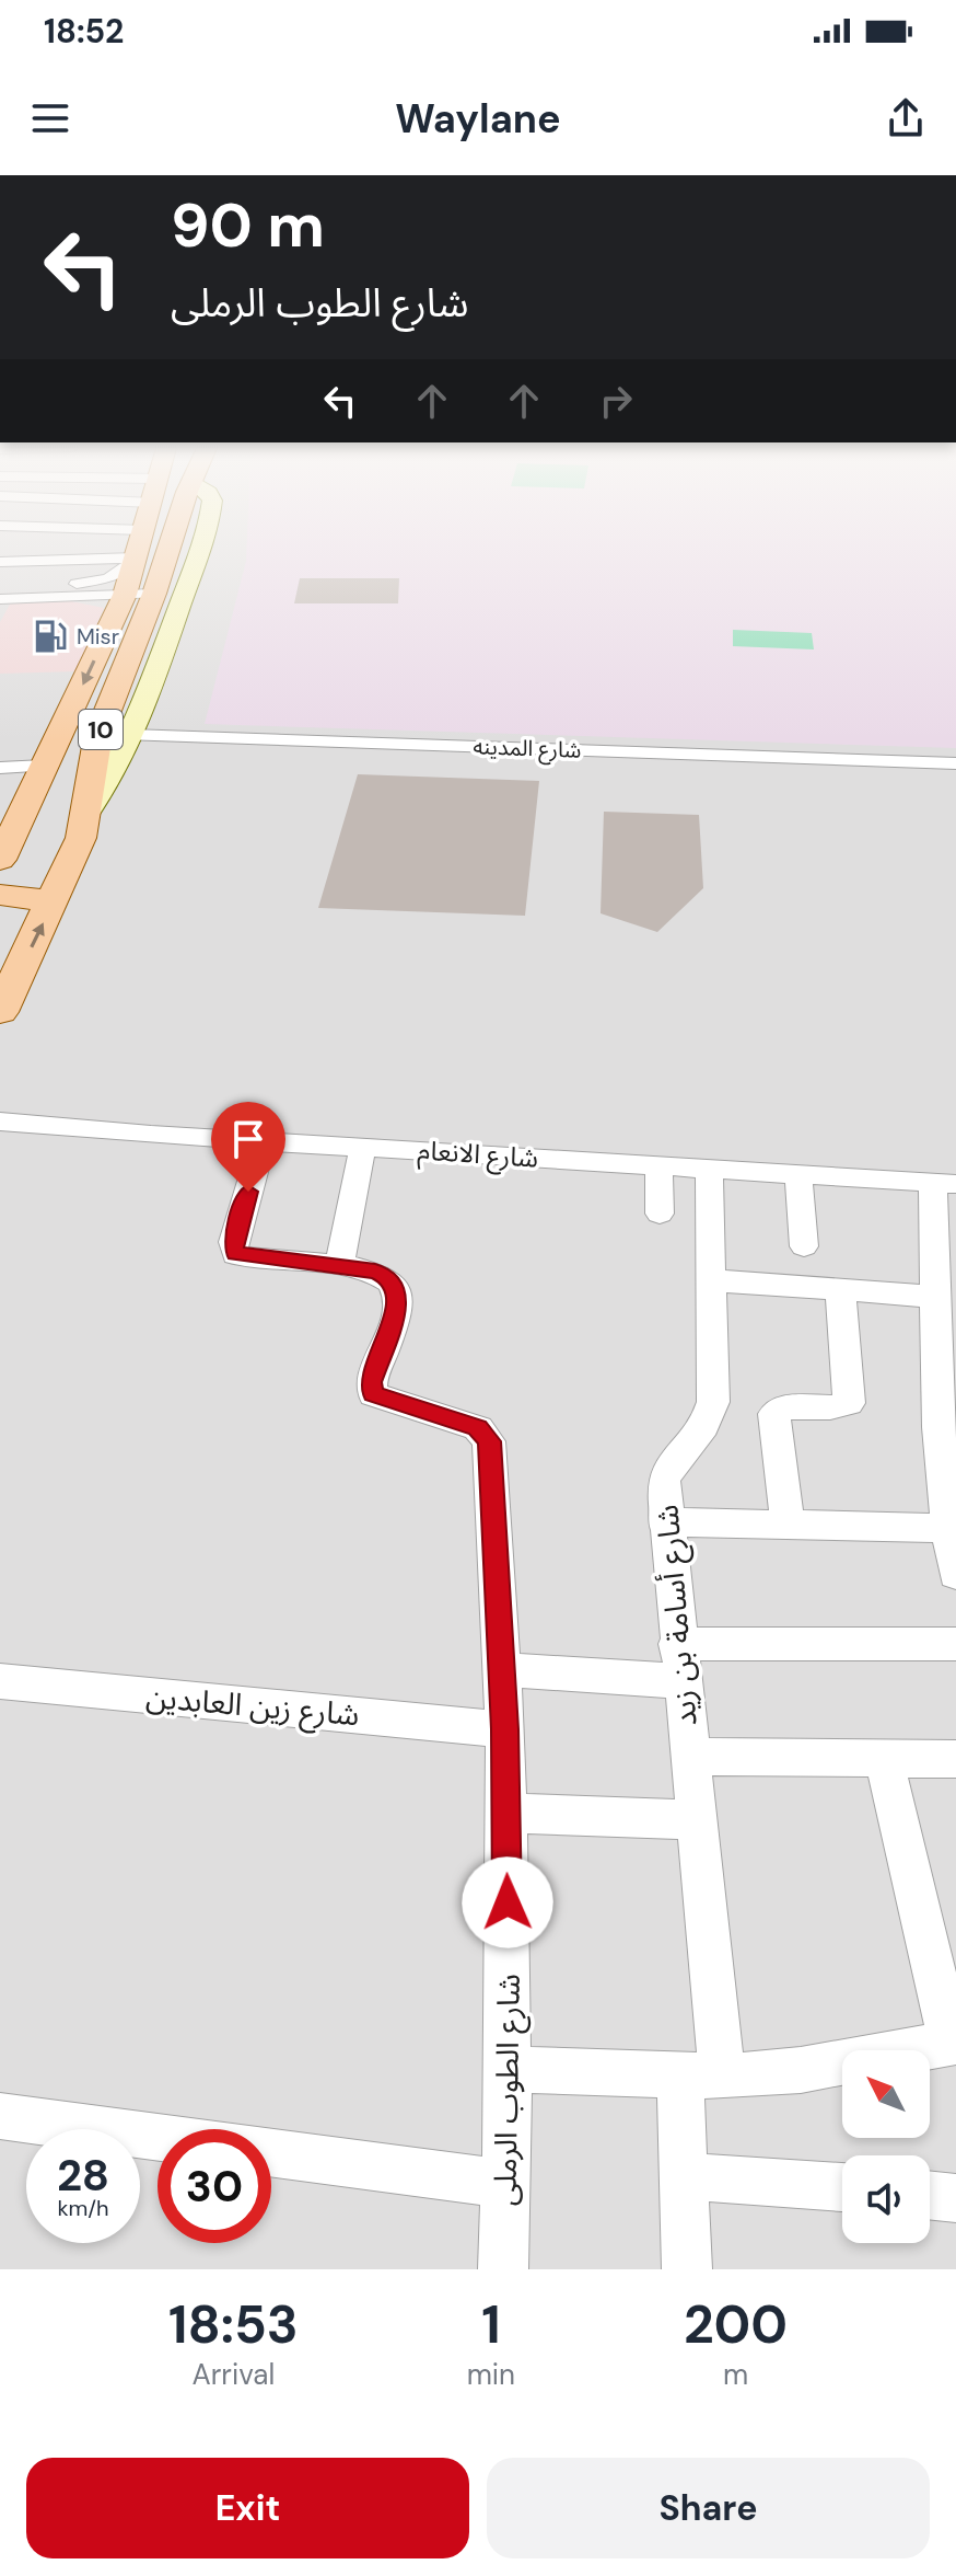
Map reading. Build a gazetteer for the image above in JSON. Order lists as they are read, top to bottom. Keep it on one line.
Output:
{"streets":{"main road":["10"],"street":["شارع المدينه","شارع الانعام","شارع أسامة بن زيد","شارع زين العابدين","شارع الطوب الرملى"]},"crossings":[["10","شارع المدينه"],["شارع الانعام","شارع أسامة بن زيد"],["شارع الانعام","شارع الطوب الرملى"],["شارع زين العابدين","شارع الطوب الرملى"]],"places":{"fuel station":["Misr"]},"north":"top left","page":{"status":"18:52","header":"Waylane","turn":["90 m","شارع الطوب الرملى"],"speed":"28 km/h","limit":"30","eta":["18:53","Arrival","1","min","200","m"],"buttons":["Exit","Share"]}}
